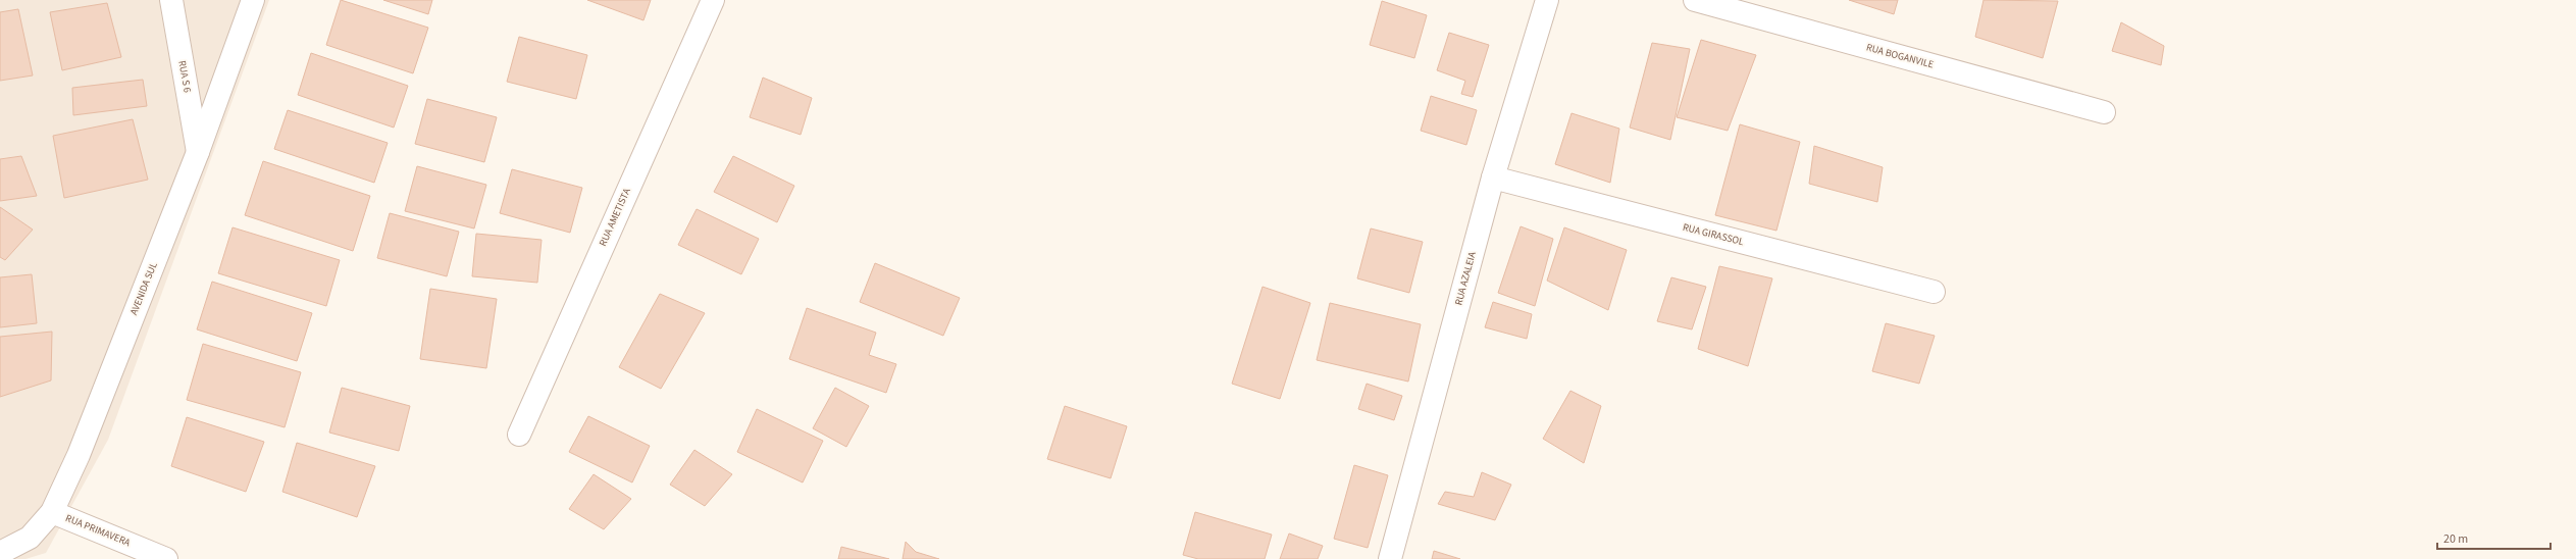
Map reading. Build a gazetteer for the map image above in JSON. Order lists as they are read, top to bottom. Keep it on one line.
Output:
{"streets":{"street":["RUA BOGANVILE","RUA S 6","RUA AMETISTA","RUA GIRASSOL","RUA AZALEIA","AVENIDA SUL","RUA PRIMAVERA"]},"crossings":[["RUA S 6","AVENIDA SUL"],["RUA GIRASSOL","RUA AZALEIA"],["AVENIDA SUL","RUA PRIMAVERA"]],"scale_bar":"20 m"}
